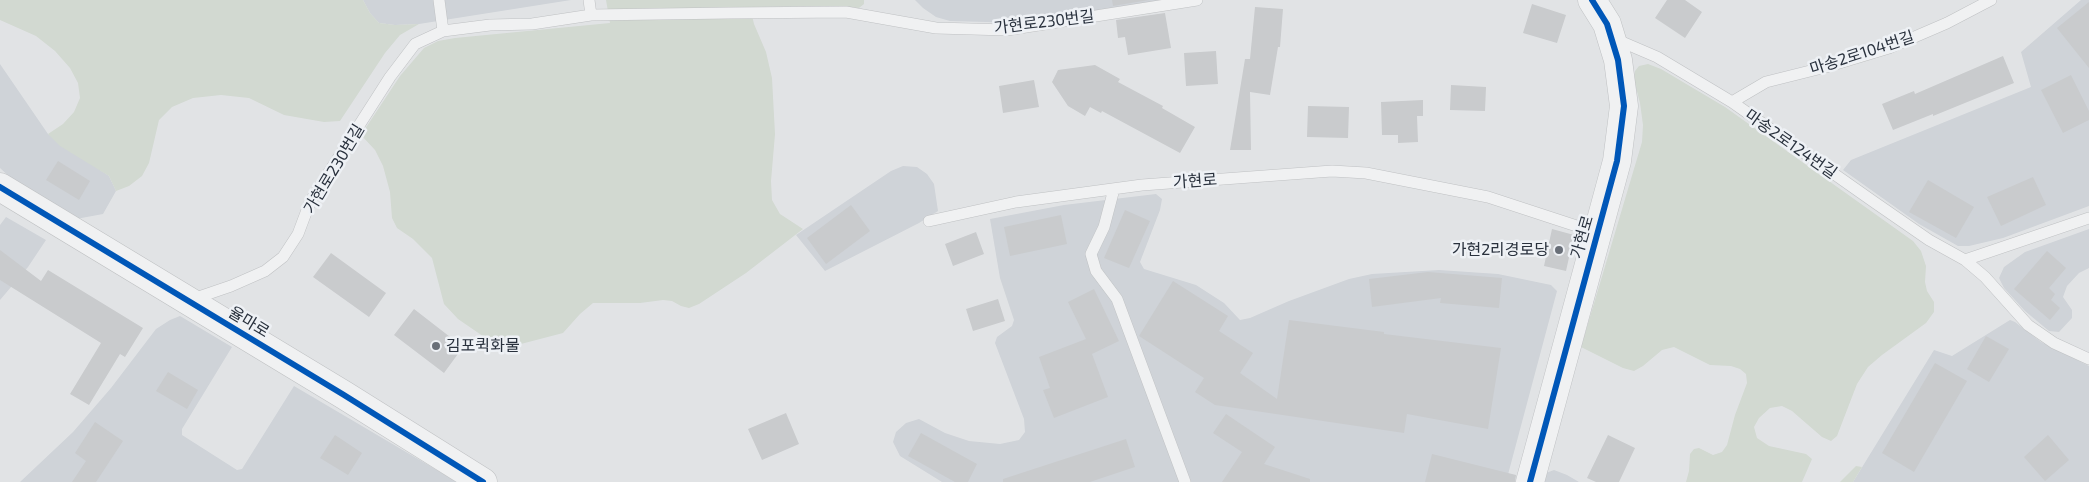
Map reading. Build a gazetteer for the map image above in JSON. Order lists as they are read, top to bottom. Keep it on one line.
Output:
{"streets":{"street":["가현로","율마로"],"lane":["가현로230번길","마송2로104번길","마송2로124번길"]},"crossings":[["가현로230번길","율마로"],["마송2로104번길","마송2로124번길"],["마송2로124번길","가현로"]],"places":["가현2리경로당","김포퀵화물"]}
